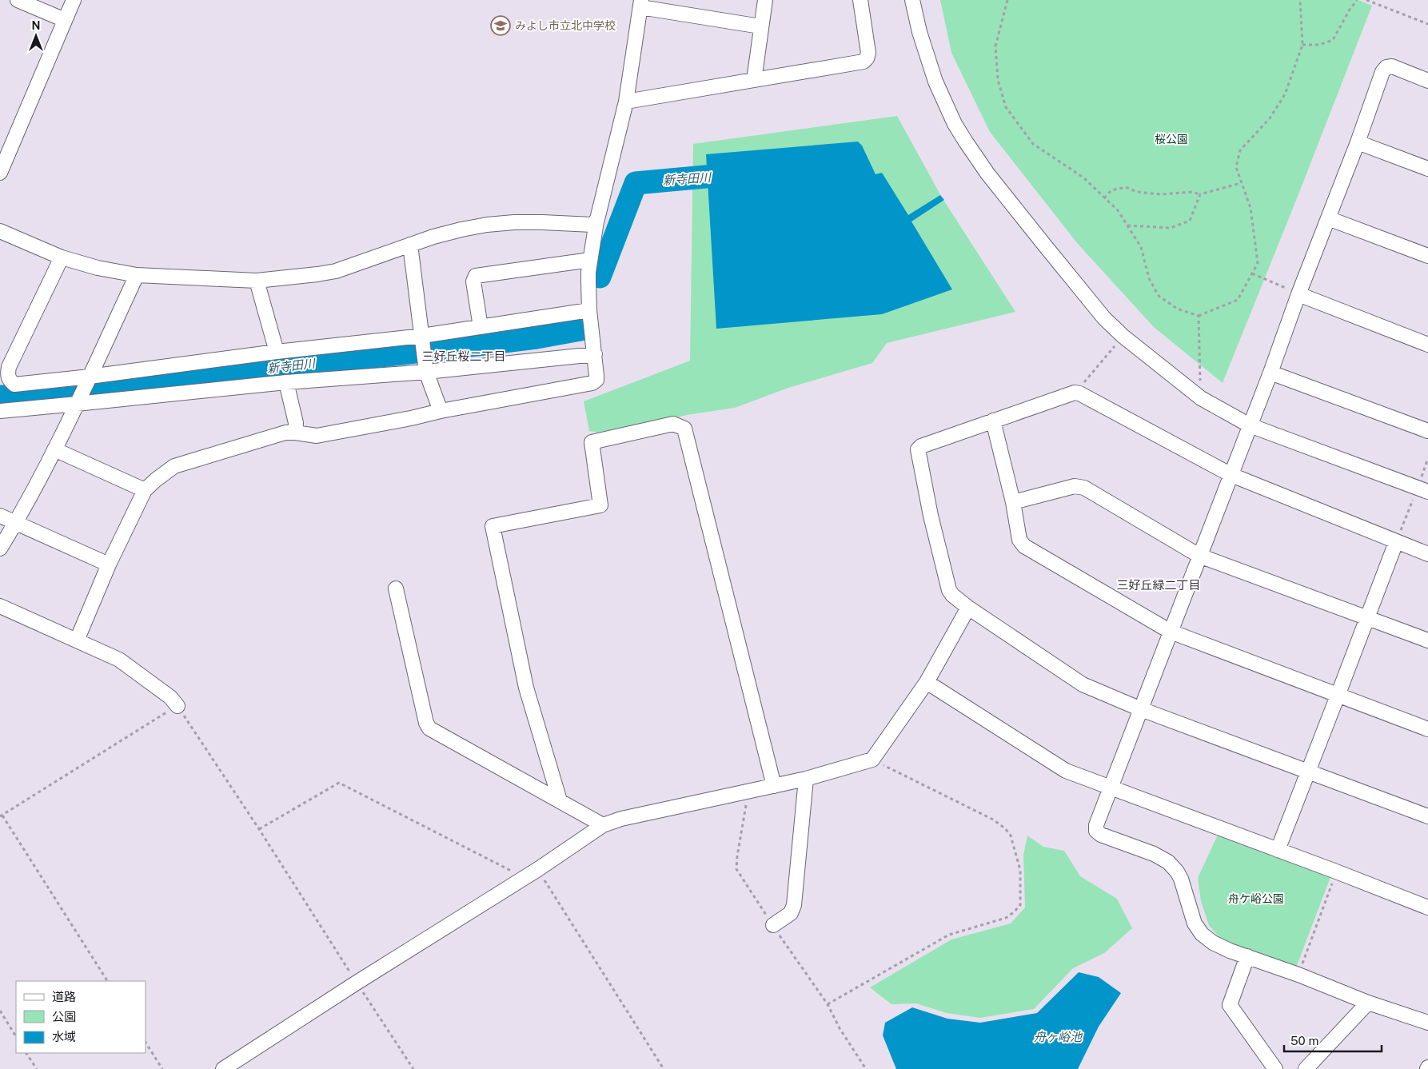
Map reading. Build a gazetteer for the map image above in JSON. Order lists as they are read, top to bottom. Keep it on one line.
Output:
{"districts":["三好丘桜二丁目","三好丘緑二丁目"],"water":["新寺田川","舟ヶ峪池"],"parks":["桜公園","舟ケ峪公園"],"places":{"school or university":["みよし市立北中学校"]},"legend":["道路","公園","水域"],"scale_bar":"50 m","north":"top"}
